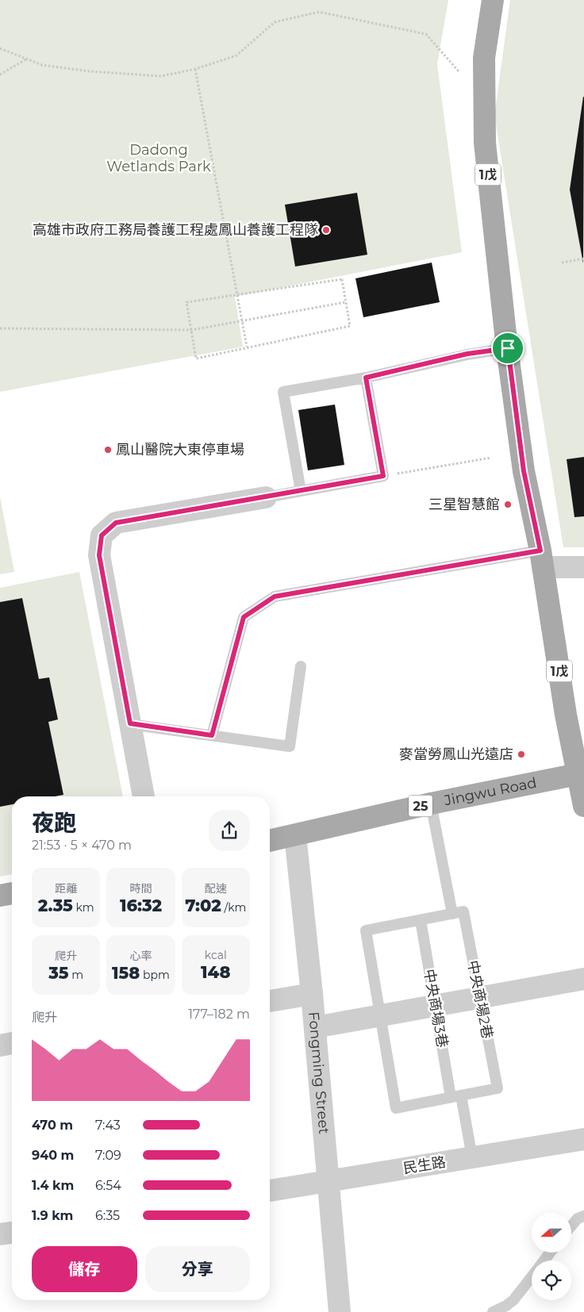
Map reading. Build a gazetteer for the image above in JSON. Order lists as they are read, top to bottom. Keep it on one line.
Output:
{"streets":{"main road":["1戊","Jingwu Road","25"],"street":["Fongming Street","民生路"],"lane":["中央商場2巷","中央商場3巷"]},"crossings":[["1戊","Jingwu Road"],["Jingwu Road","Fongming Street"],["中央商場2巷","中央商場3巷"],["中央商場3巷","民生路"],["Fongming Street","民生路"]],"parks":["Dadong Wetlands Park"],"places":["高雄市政府工務局養護工程處鳳山養護工程隊","鳳山醫院大東停車場","三星智慧館","麥當勞鳳山光遠店"],"north":"left","page":{"heading":["夜跑","21:53 · 5 × 470 m"],"stats":[["距離","2.35 km"],["時間","16:32"],["配速","7:02 /km"],["爬升","35 m"],["心率","158 bpm"],["kcal","148"]],"chart":["爬升","177–182 m"],"list":[{"name":"470 m","note":"7:43"},{"name":"940 m","note":"7:09"},{"name":"1.4 km","note":"6:54"},{"name":"1.9 km","note":"6:35"}],"buttons":["儲存","分享"]}}
